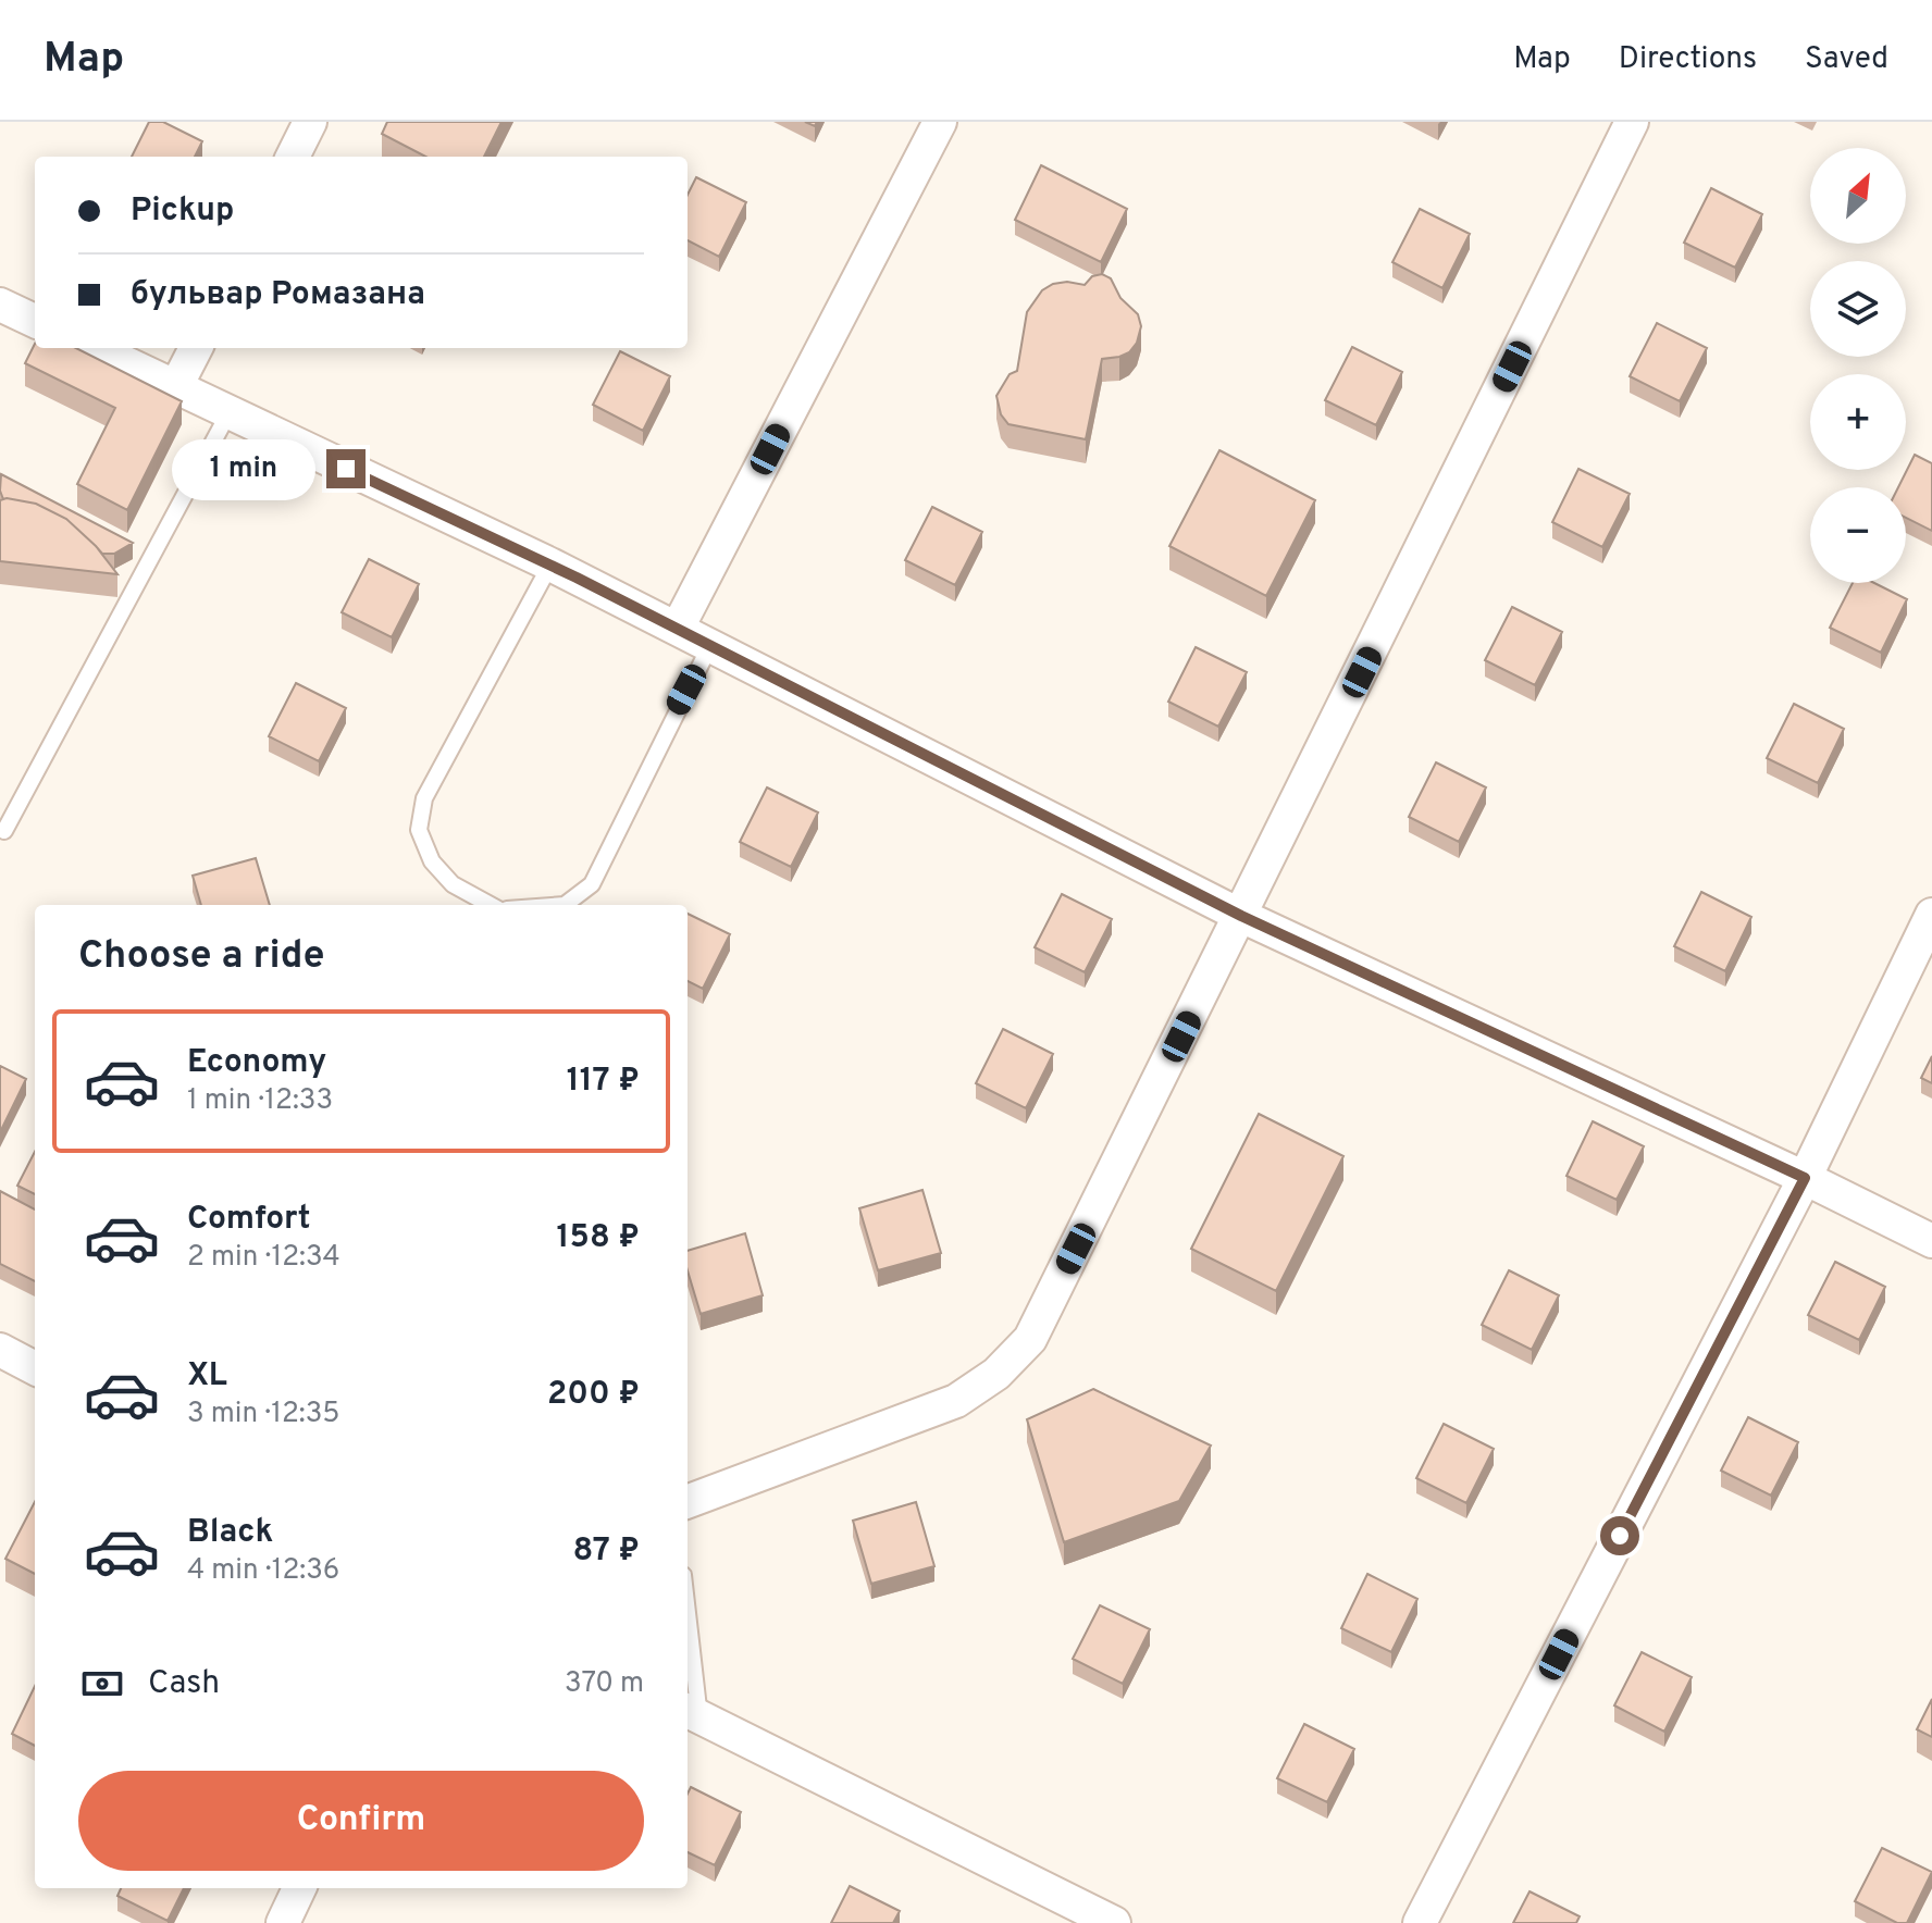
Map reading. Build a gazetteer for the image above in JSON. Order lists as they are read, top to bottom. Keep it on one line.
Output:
{"north":"top right","page":{"header":"Map","nav":["Map","Directions","Saved"],"map_buttons":["+","−"],"banner":["Pickup","бульвар Ромазана"],"bubble":"1 min","heading":"Choose a ride","list":[{"name":"Economy","note":"1 min · 12:33","value":"117 ₽"},{"name":"Comfort","note":"2 min · 12:34","value":"158 ₽"},{"name":"XL","note":"3 min · 12:35","value":"200 ₽"},{"name":"Black","note":"4 min · 12:36","value":"87 ₽"}],"pay":["Cash","370 m"],"buttons":"Confirm"}}
